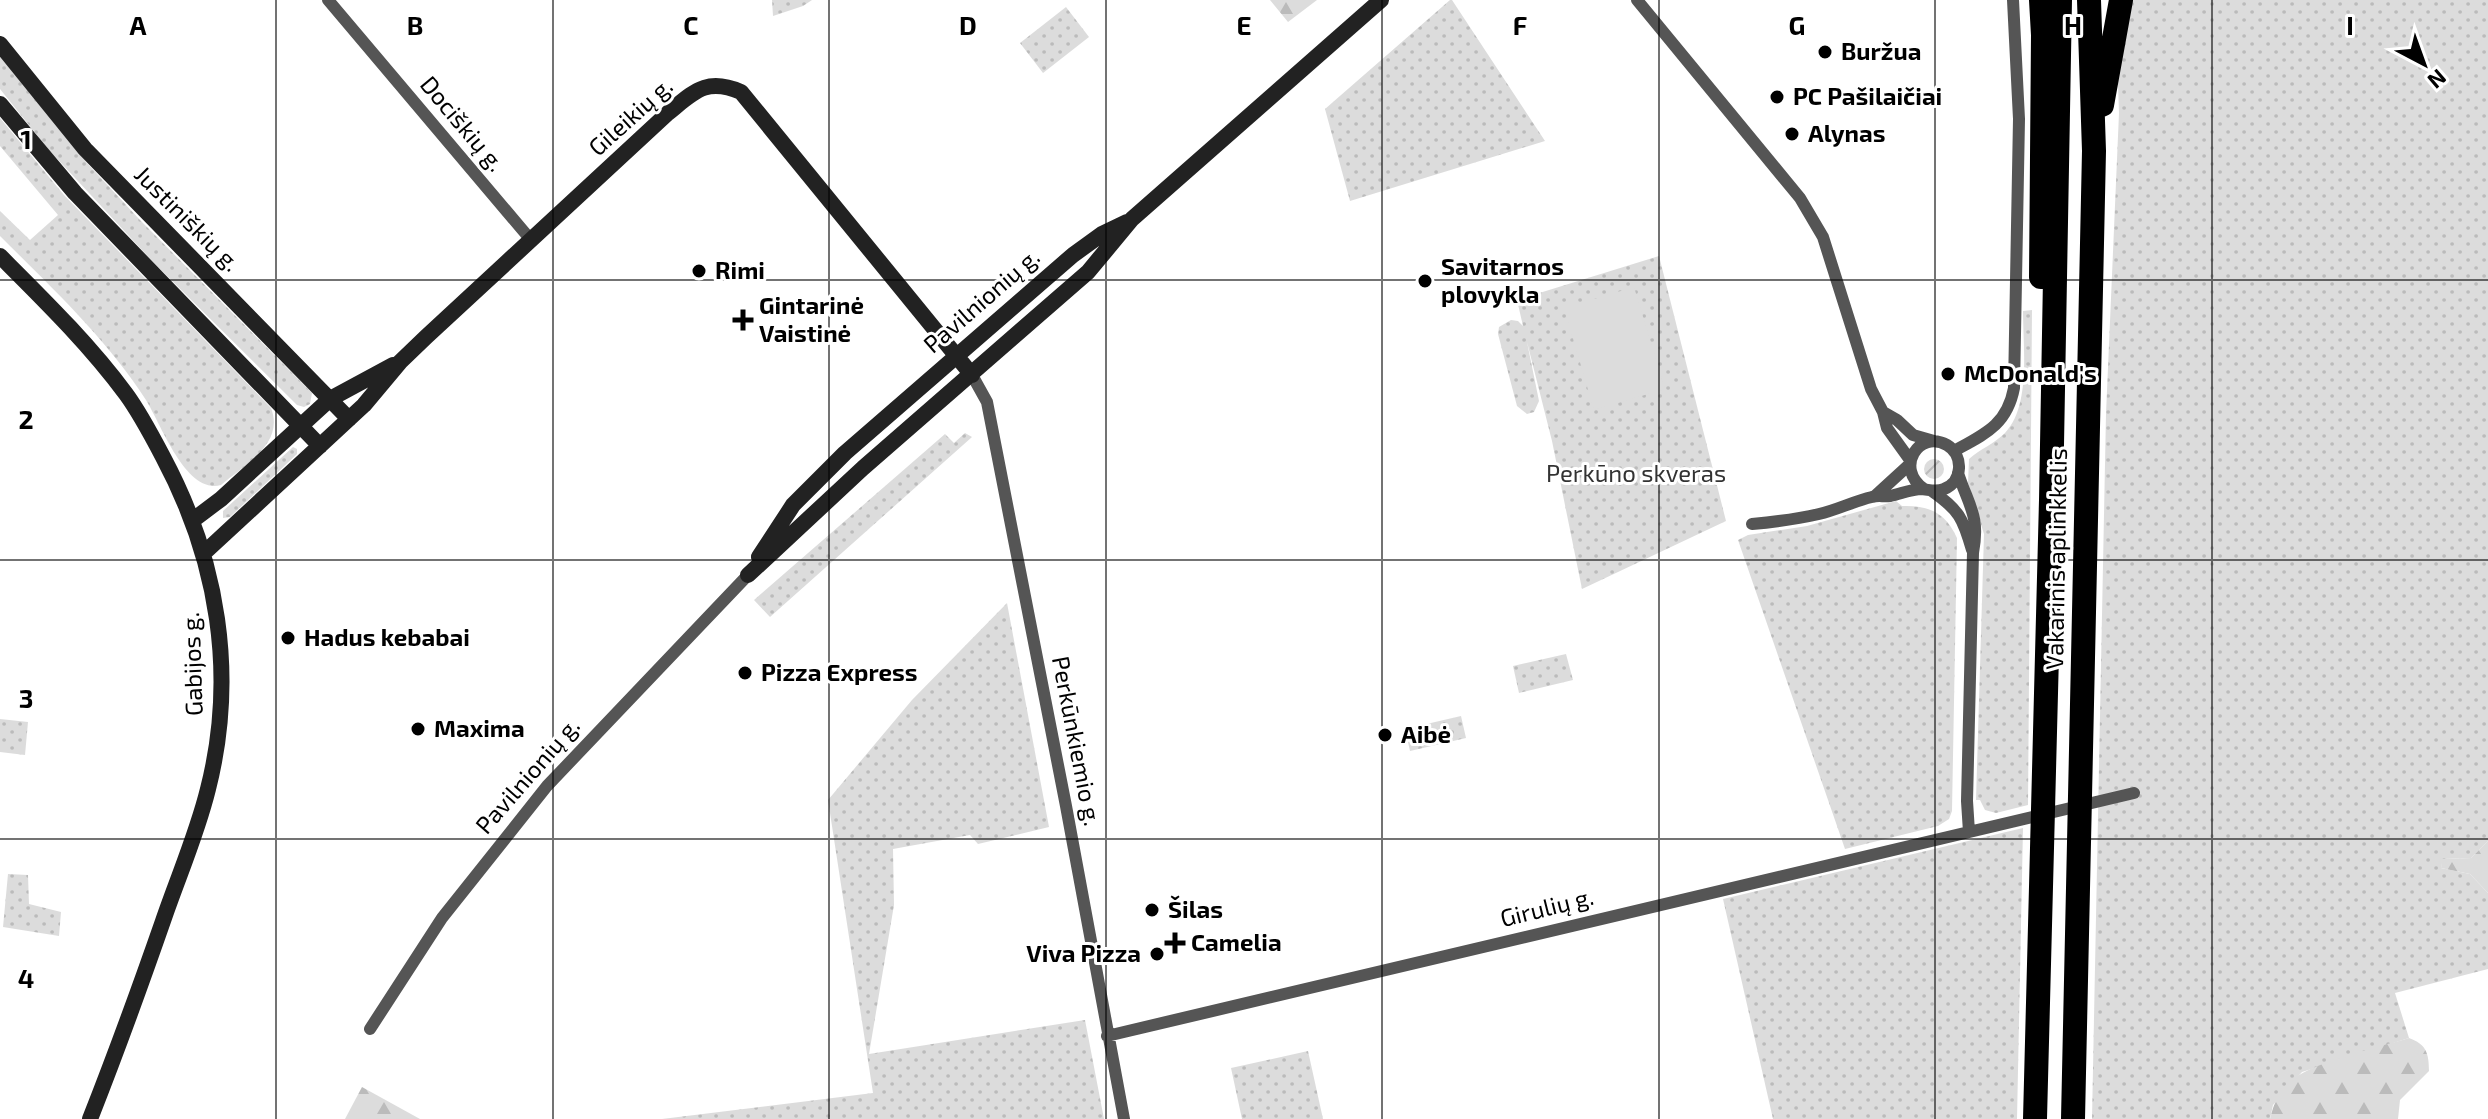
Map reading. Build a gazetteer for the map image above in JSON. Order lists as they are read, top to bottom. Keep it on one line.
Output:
{"streets":{"highway":["Vakarinis aplinkkelis"],"street":["Gileikių g.","Dociškių g.","Justiniškių g.","Pavilnionių g.","Gabijos g.","Perkūnkiemio g.","Girulių g."]},"crossings":[["Gileikių g.","Dociškių g."],["Gileikių g.","Justiniškių g."],["Gileikių g.","Pavilnionių g."],["Gileikių g.","Gabijos g."],["Gileikių g.","Perkūnkiemio g."],["Pavilnionių g.","Perkūnkiemio g."],["Perkūnkiemio g.","Girulių g."]],"parks":["Perkūno skveras"],"places":{"other":["Buržua","PC Pašilaičiai","Alynas","Rimi","Savitarnos plovykla","McDonald's","Hadus kebabai","Pizza Express","Maxima","Aibė","Šilas","Viva Pizza"],"health":["Gintarinė Vaistinė","Camelia"]},"north":"bottom right","grid":{"columns":["A","B","C","D","E","F","G","H","I"],"rows":["1","2","3","4"]}}
